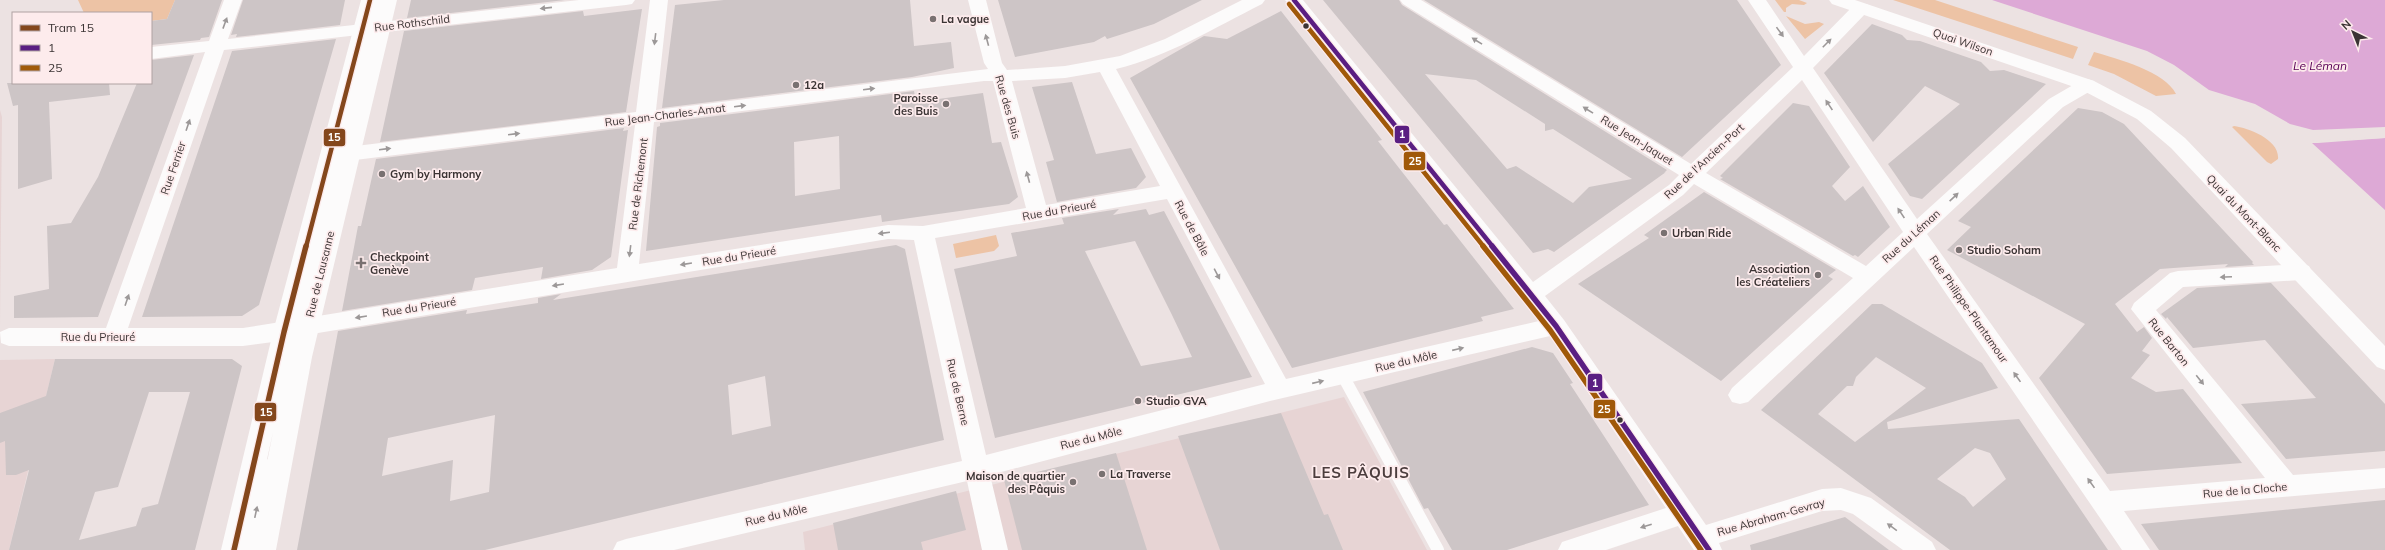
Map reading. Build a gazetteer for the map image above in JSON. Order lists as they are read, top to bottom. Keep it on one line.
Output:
{"streets":{"street":["Rue Rothschild","Quai Wilson","Rue des Buis","Rue Jean-Charles-Amat","Rue Jean-Jaquet","Rue de l'Ancien-Port","Rue Ferrier","Rue de Richemont","Rue du Prieuré","Quai du Mont-Blanc","Rue de Bâle","Rue du Léman","Rue de Lausanne","Rue Philippe-Plantamour","Rue Barton","Rue du Môle","Rue de Berne","Rue de la Cloche","Rue Abraham-Gevray"]},"crossings":[["Rue Rothschild","Rue Ferrier"],["Quai Wilson","Rue de l'Ancien-Port"],["Quai Wilson","Quai du Mont-Blanc"],["Quai Wilson","Rue du Léman"],["Rue des Buis","Rue Jean-Charles-Amat"],["Rue des Buis","Rue du Prieuré"],["Rue Jean-Charles-Amat","Rue de Richemont"],["Rue Jean-Charles-Amat","Rue de Bâle"],["Rue Jean-Jaquet","Rue de l'Ancien-Port"],["Rue Jean-Jaquet","Rue du Léman"],["Rue de l'Ancien-Port","Rue Philippe-Plantamour"],["Rue Ferrier","Rue du Prieuré"],["Rue de Richemont","Rue du Prieuré"],["Rue du Prieuré","Rue de Bâle"],["Rue du Prieuré","Rue de Lausanne"],["Rue du Prieuré","Rue de Berne"],["Quai du Mont-Blanc","Rue du Léman"],["Quai du Mont-Blanc","Rue Barton"],["Rue de Bâle","Rue du Môle"],["Rue du Léman","Rue Philippe-Plantamour"],["Rue Philippe-Plantamour","Rue de la Cloche"],["Rue Barton","Rue de la Cloche"],["Rue du Môle","Rue de Berne"]],"one_way":["Rue Rothschild","Rue des Buis","Rue Jean-Charles-Amat","Rue de Richemont","Rue du Prieuré","Rue de Bâle","Rue du Léman","Rue Abraham-Gevray"],"districts":["LES PÂQUIS"],"water":["Le Léman"],"places":{"other":["La vague","12a","Paroisse des Buis","Gym by Harmony","Urban Ride","Studio Soham","Association les Créateliers","Studio GVA","La Traverse","Maison de quartier des Pâquis"],"health":["Checkpoint Genève"]},"lines":["tram line 15","transit line 1","transit line 25"],"legend":["Tram 15","1","25"],"north":"top left"}
